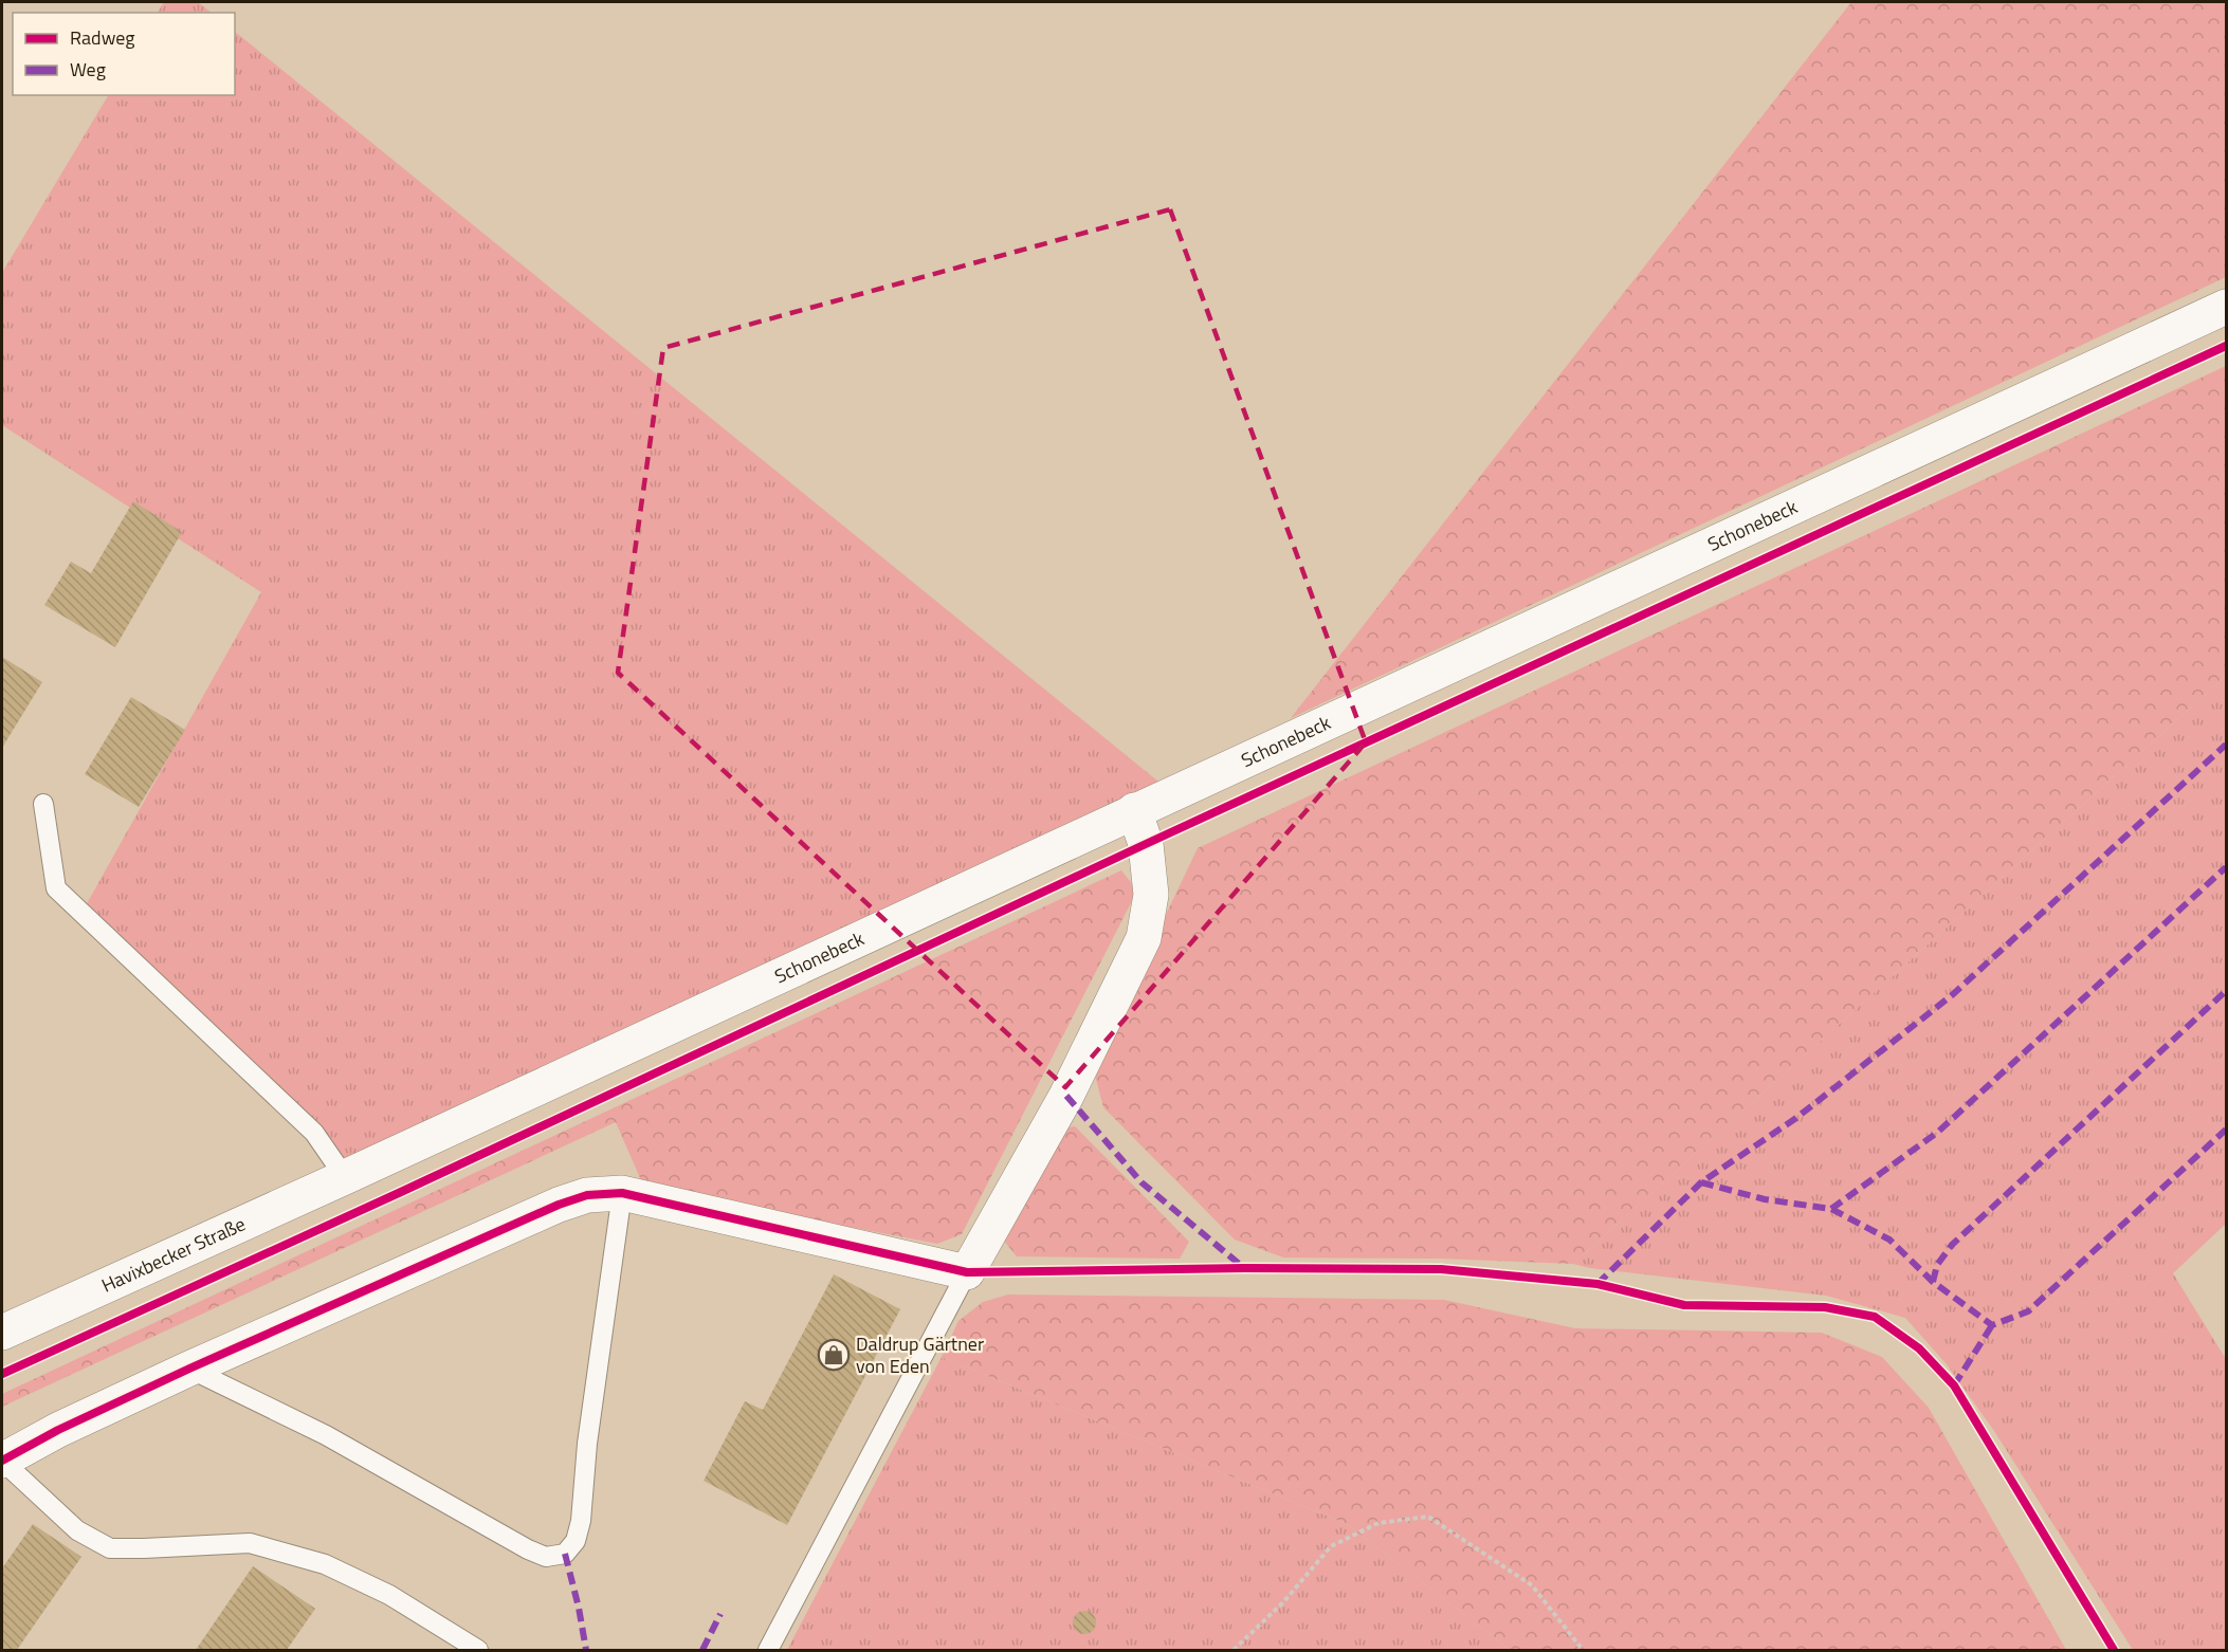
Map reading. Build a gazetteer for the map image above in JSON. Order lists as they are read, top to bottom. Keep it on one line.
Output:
{"streets":{"main road":["Schonebeck","Havixbecker Straße"]},"crossings":[["Schonebeck","Havixbecker Straße"]],"places":{"shop":["Daldrup Gärtner von Eden"]},"legend":["Radweg","Weg"]}
